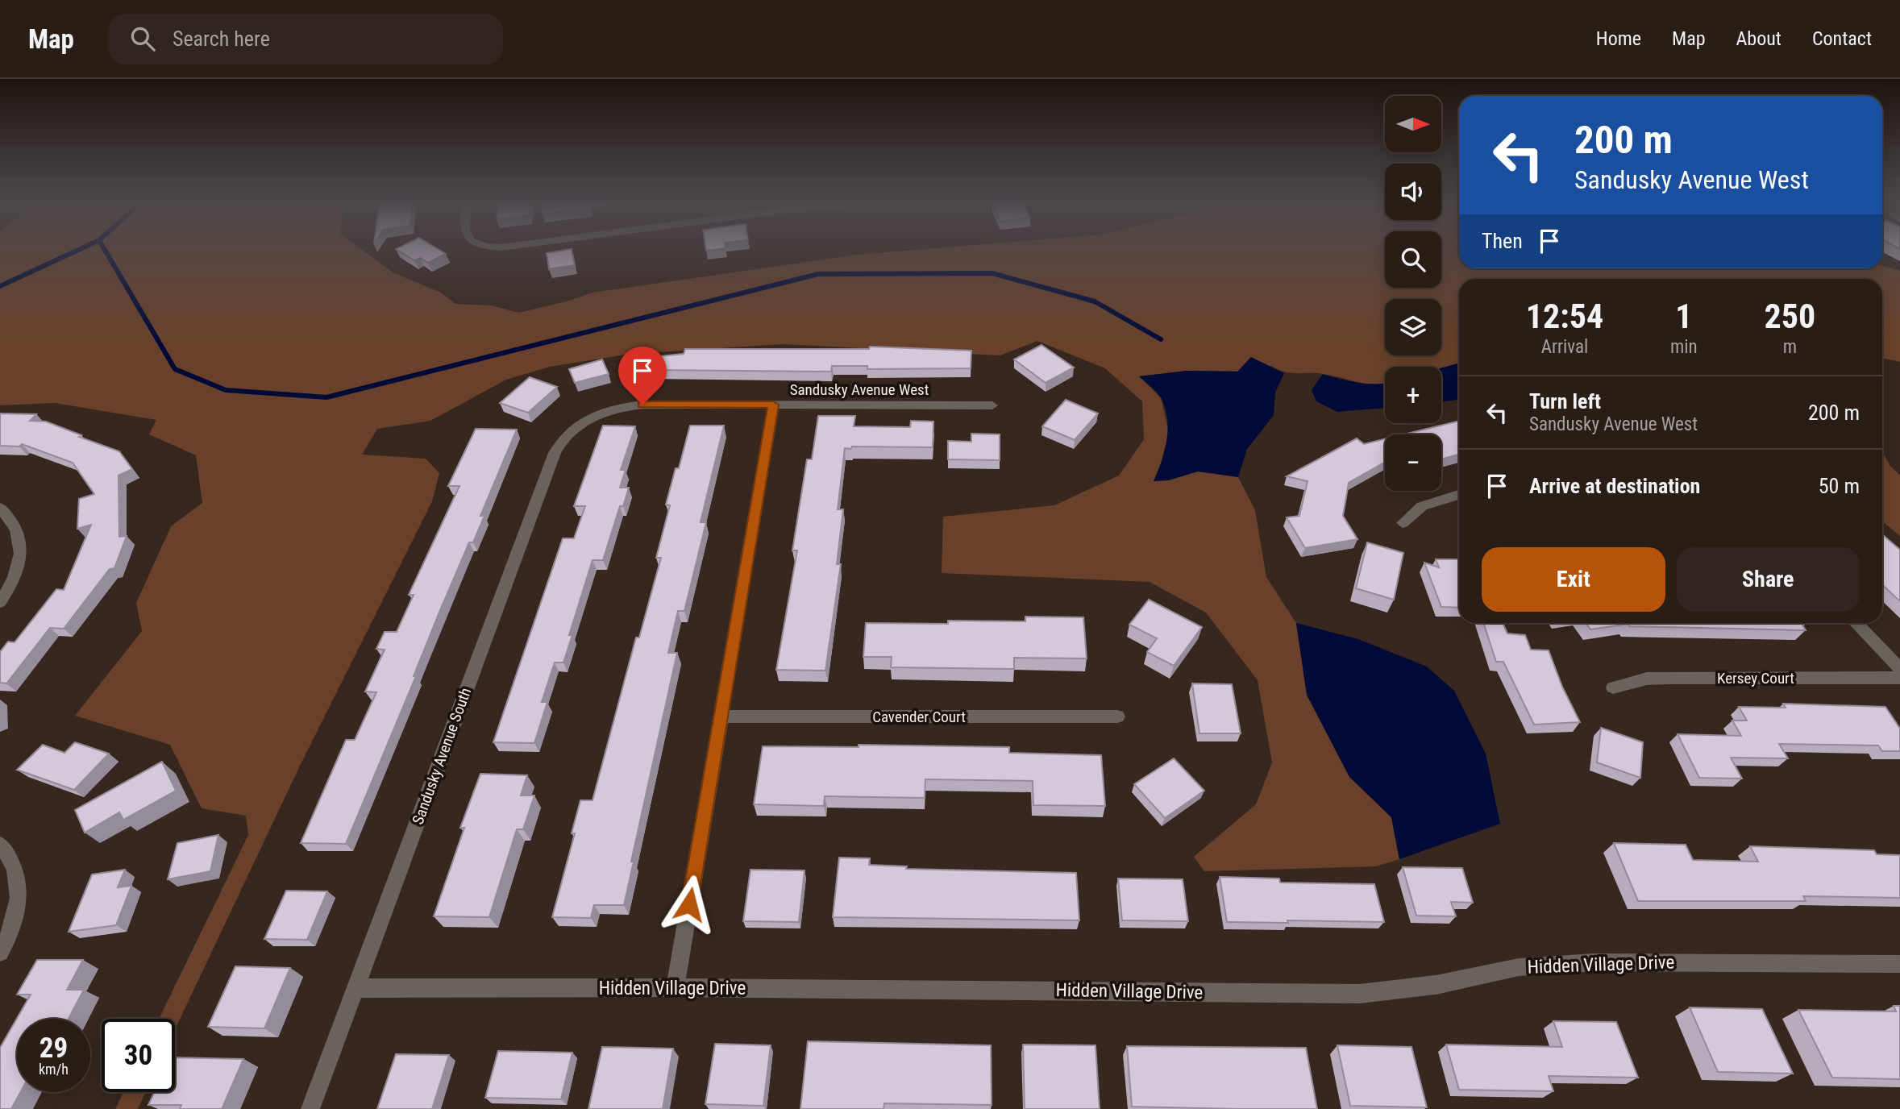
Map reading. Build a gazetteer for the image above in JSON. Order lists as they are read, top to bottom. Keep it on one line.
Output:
{"streets":{"street":["Sandusky Avenue West","Kersey Court","Cavender Court","Sandusky Avenue South","Hidden Village Drive"]},"crossings":[["Sandusky Avenue West","Sandusky Avenue South"],["Sandusky Avenue South","Hidden Village Drive"]],"north":"right","page":{"header":"Map","search":"Search here","nav":["Home","Map","About","Contact"],"map_buttons":["+","−"],"turn":["200 m","Sandusky Avenue West"],"then":"Then","eta":["12:54","Arrival","1","min","250","m"],"list":[{"name":"Turn left","note":"Sandusky Avenue West","value":"200 m"},{"name":"Arrive at destination","value":"50 m"}],"buttons":["Exit","Share"],"speed":"29 km/h","limit":"30"}}
